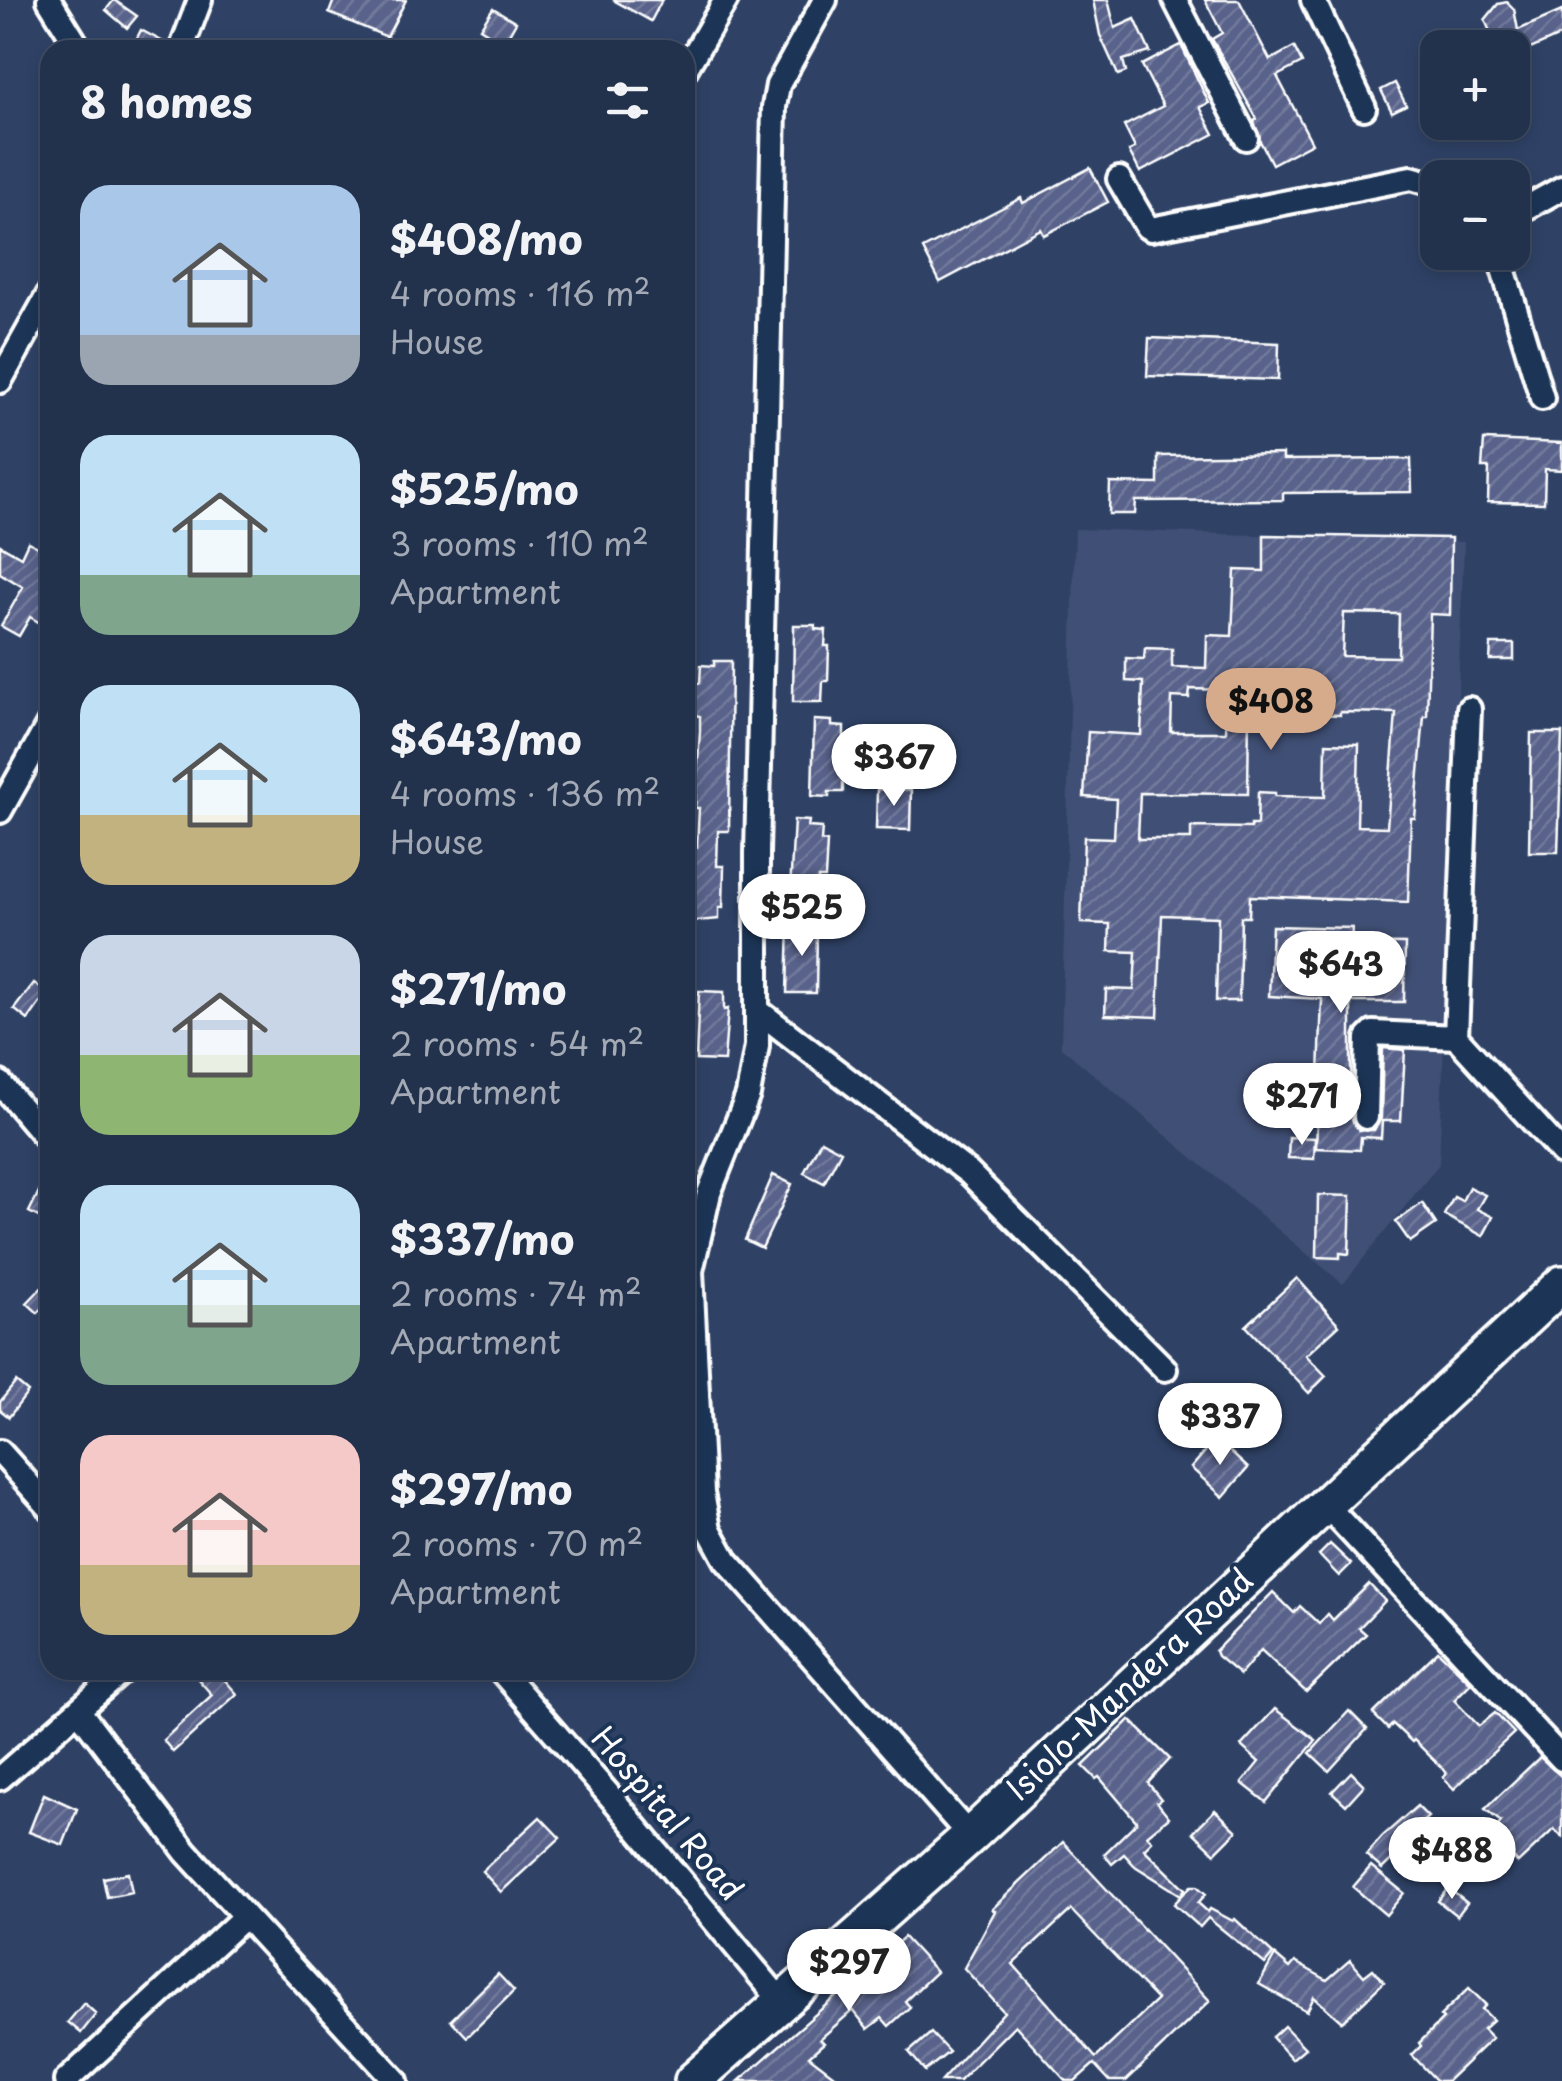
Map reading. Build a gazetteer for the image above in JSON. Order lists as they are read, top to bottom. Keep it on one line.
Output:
{"streets":{"highway":["Isiolo-Mandera Road"],"street":["Hospital Road"]},"crossings":[["Isiolo-Mandera Road","Hospital Road"]],"page":{"map_buttons":["+","−"],"heading":"8 homes","list":[{"name":"$408/mo","note":"4 rooms · 116 m² · House"},{"name":"$525/mo","note":"3 rooms · 110 m² · Apartment"},{"name":"$643/mo","note":"4 rooms · 136 m² · House"},{"name":"$271/mo","note":"2 rooms · 54 m² · Apartment"},{"name":"$337/mo","note":"2 rooms · 74 m² · Apartment"},{"name":"$297/mo","note":"2 rooms · 70 m² · Apartment"}],"price":["$408","$367","$525","$643","$271","$337","$488","$297"]}}
